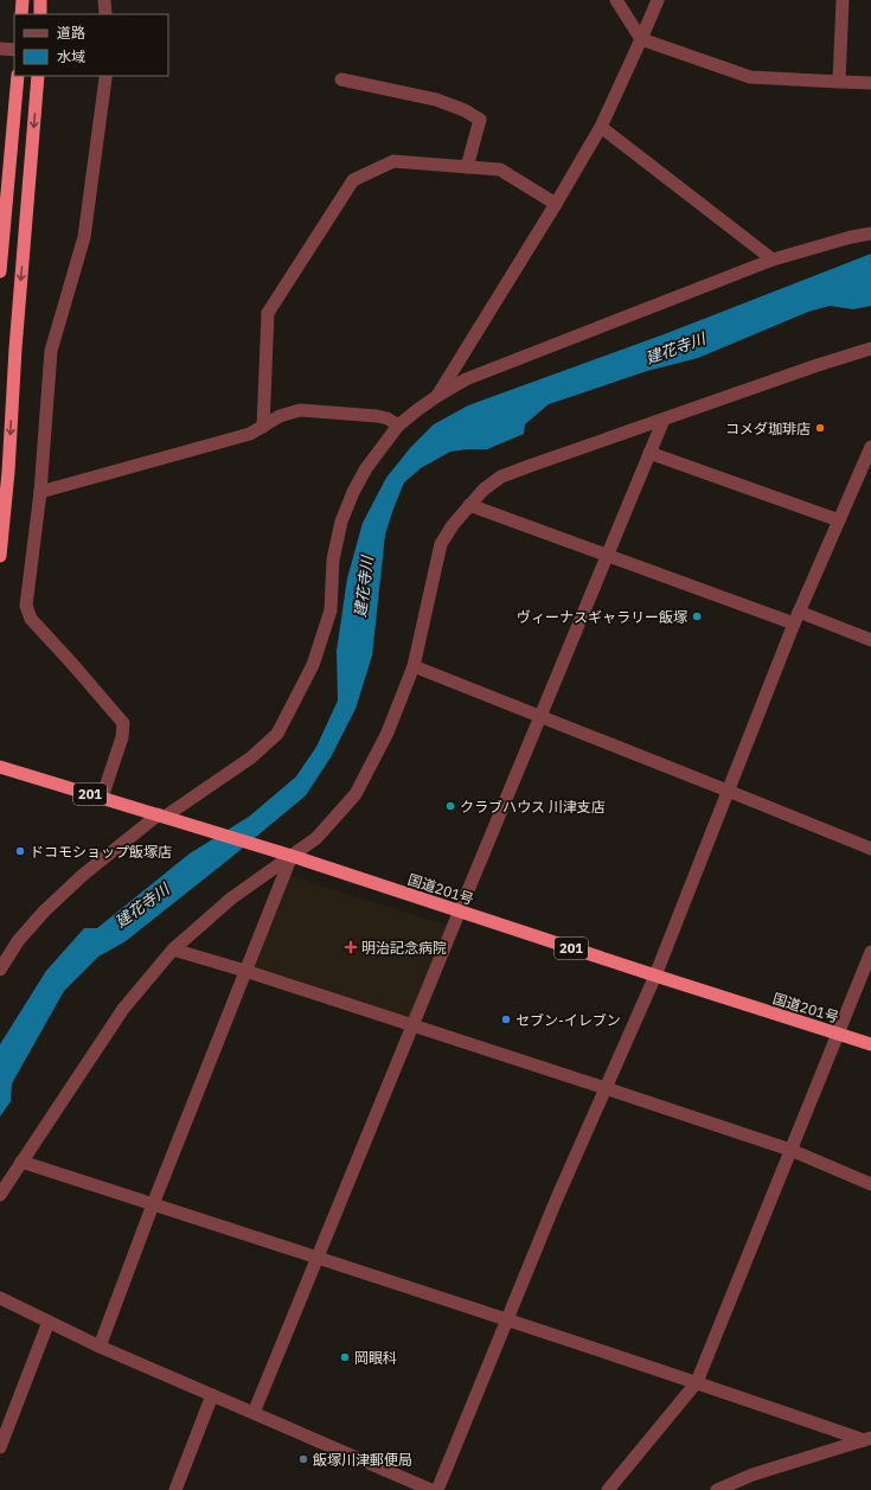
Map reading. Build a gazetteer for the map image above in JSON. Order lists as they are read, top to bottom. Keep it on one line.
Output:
{"streets":{"highway":["201","国道201号"]},"water":["建花寺川"],"places":{"other":["コメダ珈琲店","ヴィーナスギャラリー飯塚","クラブハウス 川津支店","ドコモショップ飯塚店","セブン-イレブン","岡眼科","飯塚川津郵便局"],"health":["明治記念病院"]},"legend":["道路","水域"]}
